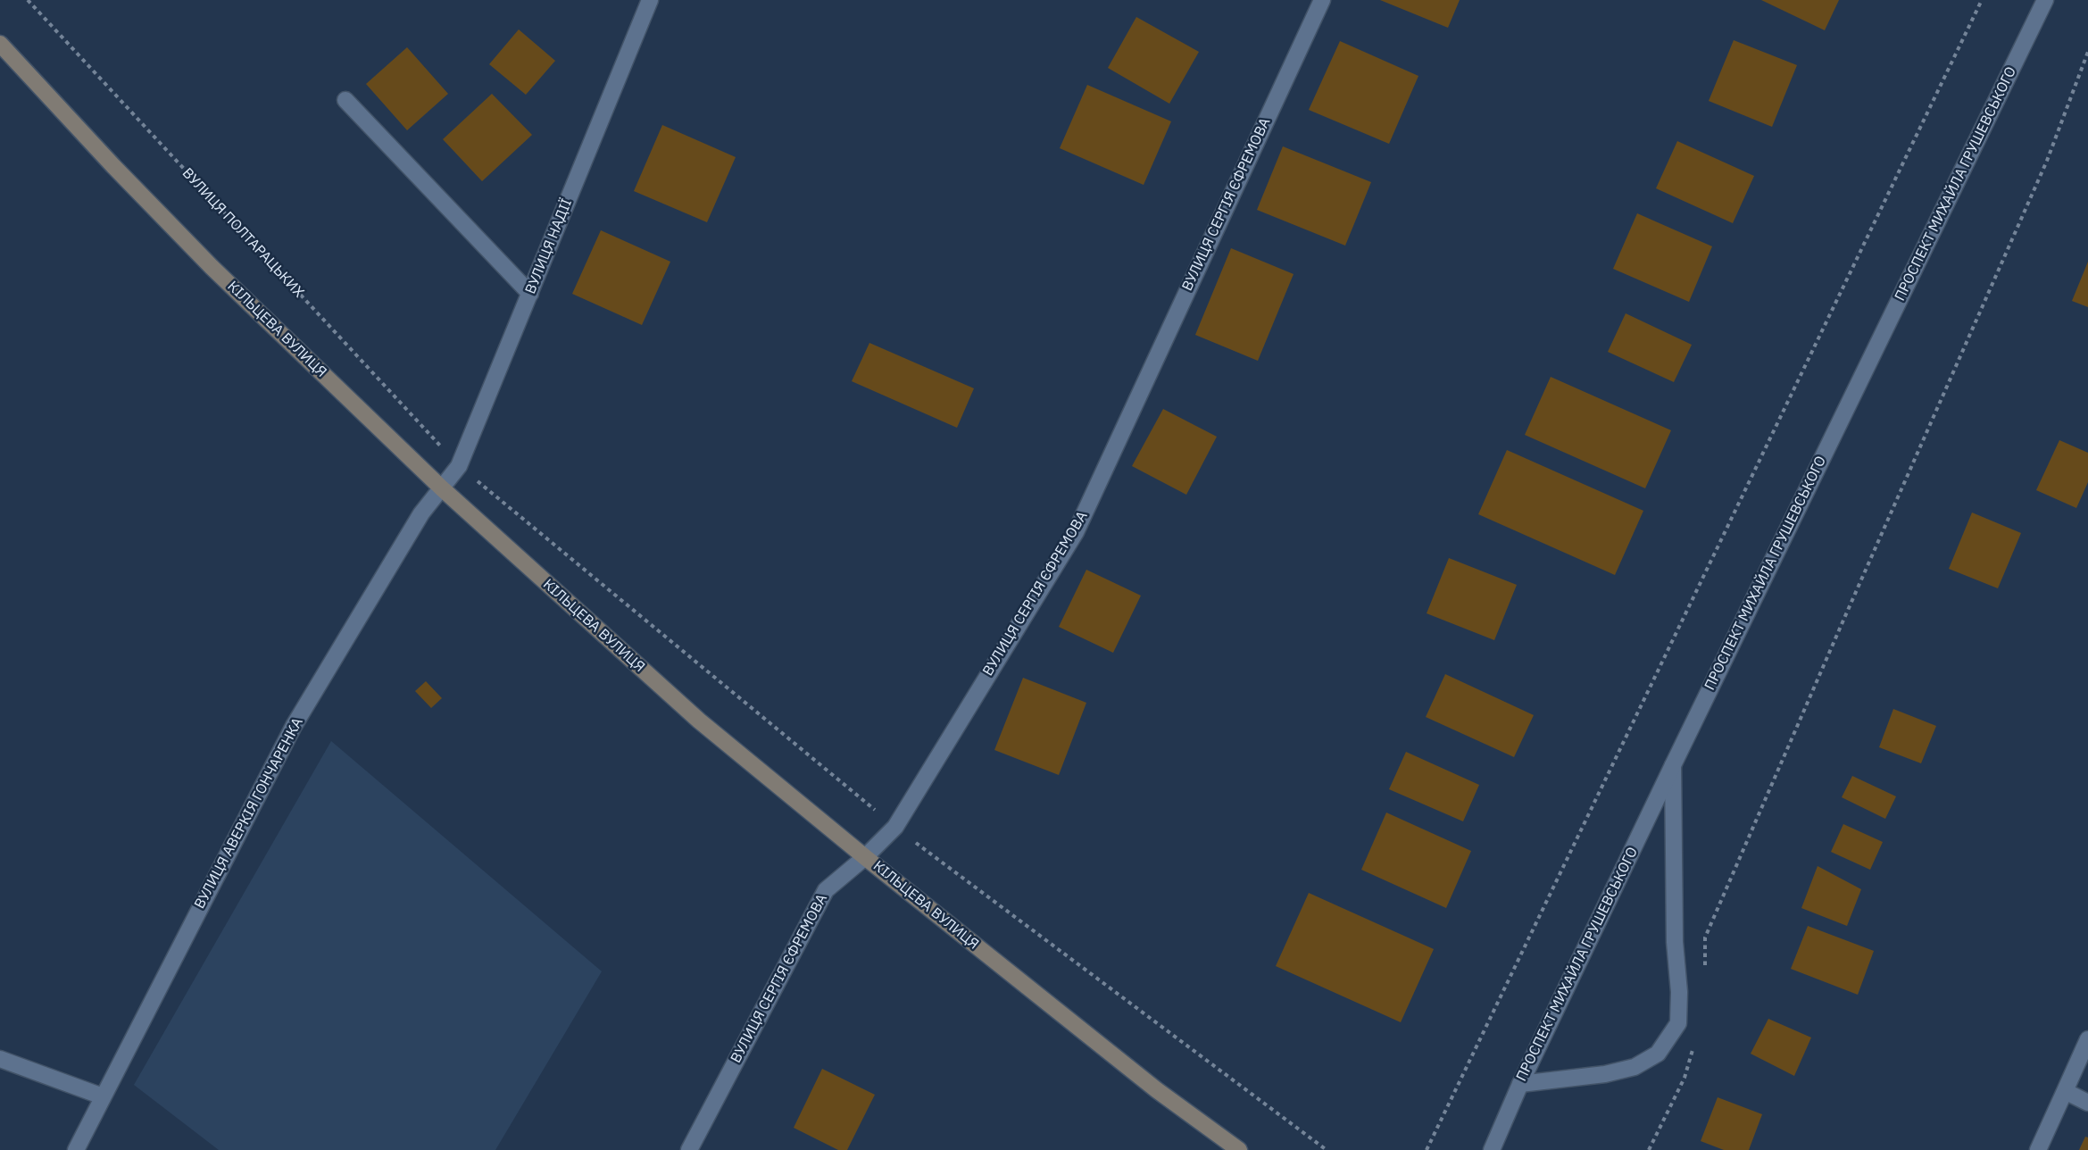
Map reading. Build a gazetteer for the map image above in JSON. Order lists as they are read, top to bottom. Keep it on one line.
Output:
{"streets":{"main road":["КІЛЬЦЕВА ВУЛИЦЯ"],"street":["ПРОСПЕКТ МИХАЙЛА ГРУШЕВСЬКОГО","ВУЛИЦЯ СЕРГІЯ ЄФРЕМОВА","ВУЛИЦЯ НАДІЇ","ВУЛИЦЯ АВЕРКІЯ ГОНЧАРЕНКА"],"path":["ВУЛИЦЯ ПОЛТАРАЦЬКИХ"]},"crossings":[["ВУЛИЦЯ СЕРГІЯ ЄФРЕМОВА","КІЛЬЦЕВА ВУЛИЦЯ"],["ВУЛИЦЯ ПОЛТАРАЦЬКИХ","ВУЛИЦЯ НАДІЇ"],["ВУЛИЦЯ НАДІЇ","КІЛЬЦЕВА ВУЛИЦЯ"],["ВУЛИЦЯ НАДІЇ","ВУЛИЦЯ АВЕРКІЯ ГОНЧАРЕНКА"],["КІЛЬЦЕВА ВУЛИЦЯ","ВУЛИЦЯ АВЕРКІЯ ГОНЧАРЕНКА"]]}
